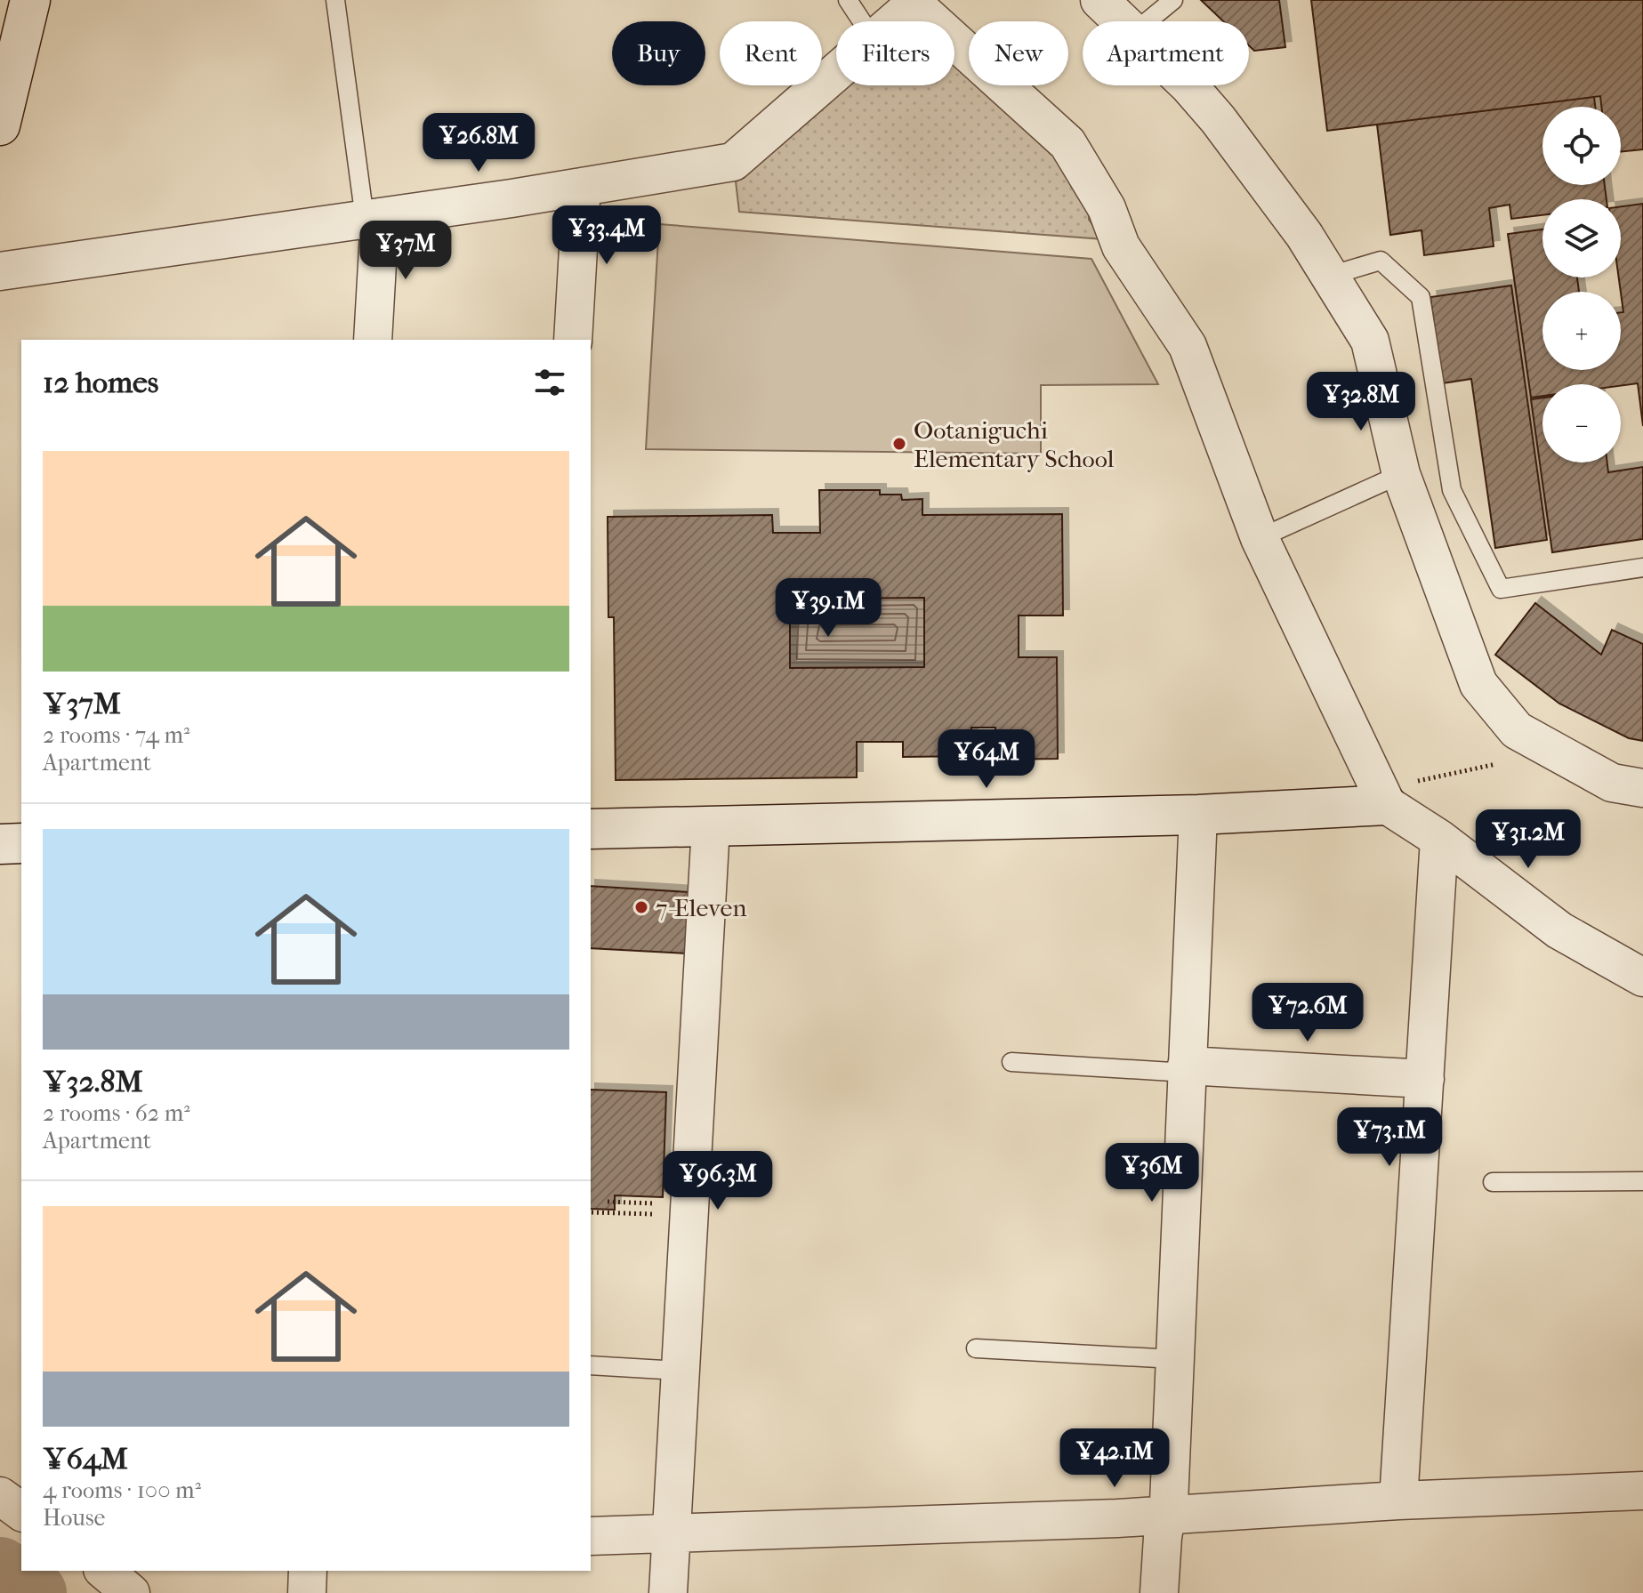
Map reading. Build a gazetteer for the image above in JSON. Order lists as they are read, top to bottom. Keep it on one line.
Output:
{"places":["Ootaniguchi Elementary School","7-Eleven"],"page":{"chip":["Buy","Rent","Filters","New","Apartment"],"map_buttons":["+","−"],"price":["¥26.8M","¥33.4M","¥37M","¥32.8M","¥39.1M","¥64M","¥31.2M","¥72.6M","¥73.1M","¥36M","¥96.3M","¥42.1M"],"heading":"12 homes","list":[{"name":"¥37M","note":"2 rooms · 74 m² · Apartment"},{"name":"¥32.8M","note":"2 rooms · 62 m² · Apartment"},{"name":"¥64M","note":"4 rooms · 100 m² · House"}]}}
